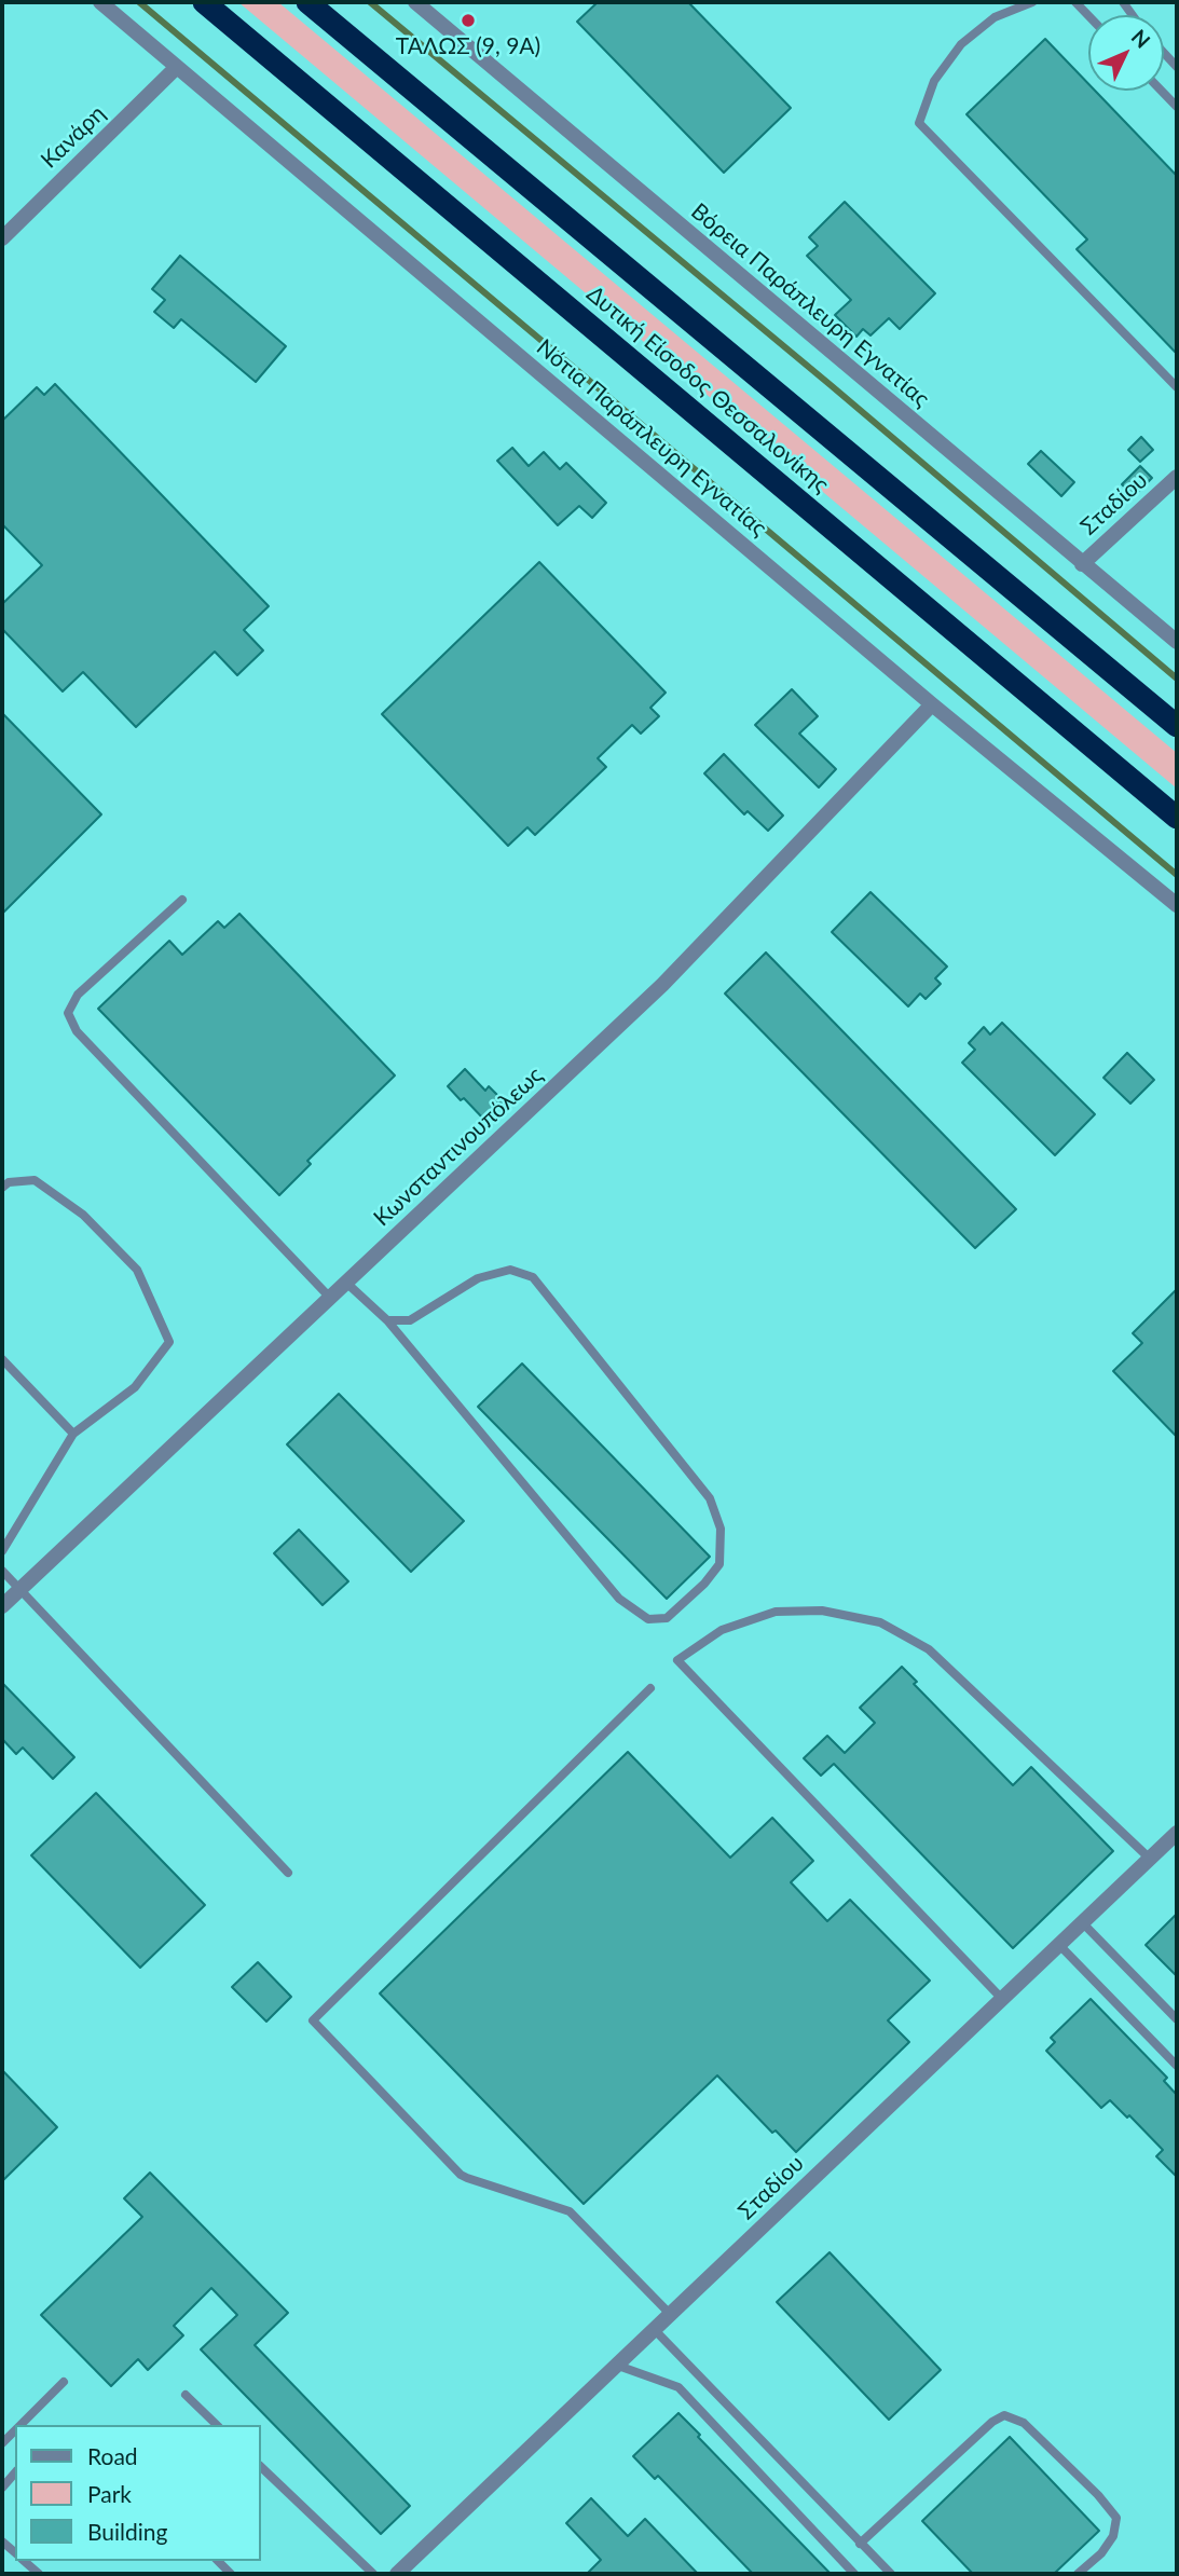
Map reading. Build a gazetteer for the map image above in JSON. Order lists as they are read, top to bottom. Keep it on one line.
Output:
{"streets":{"highway":["Δυτική Είσοδος Θεσσαλονίκης"],"street":["Κανάρη","Βόρεια Παράπλευρη Εγνατίας","Νότια Παράπλευρη Εγνατίας","Σταδίου","Κωνσταντινουπόλεως"]},"crossings":[["Κανάρη","Νότια Παράπλευρη Εγνατίας"],["Βόρεια Παράπλευρη Εγνατίας","Σταδίου"],["Νότια Παράπλευρη Εγνατίας","Κωνσταντινουπόλεως"]],"places":["ΤΑΛΩΣ (9, 9Α)"],"legend":["Road","Park","Building"],"north":"top right"}
